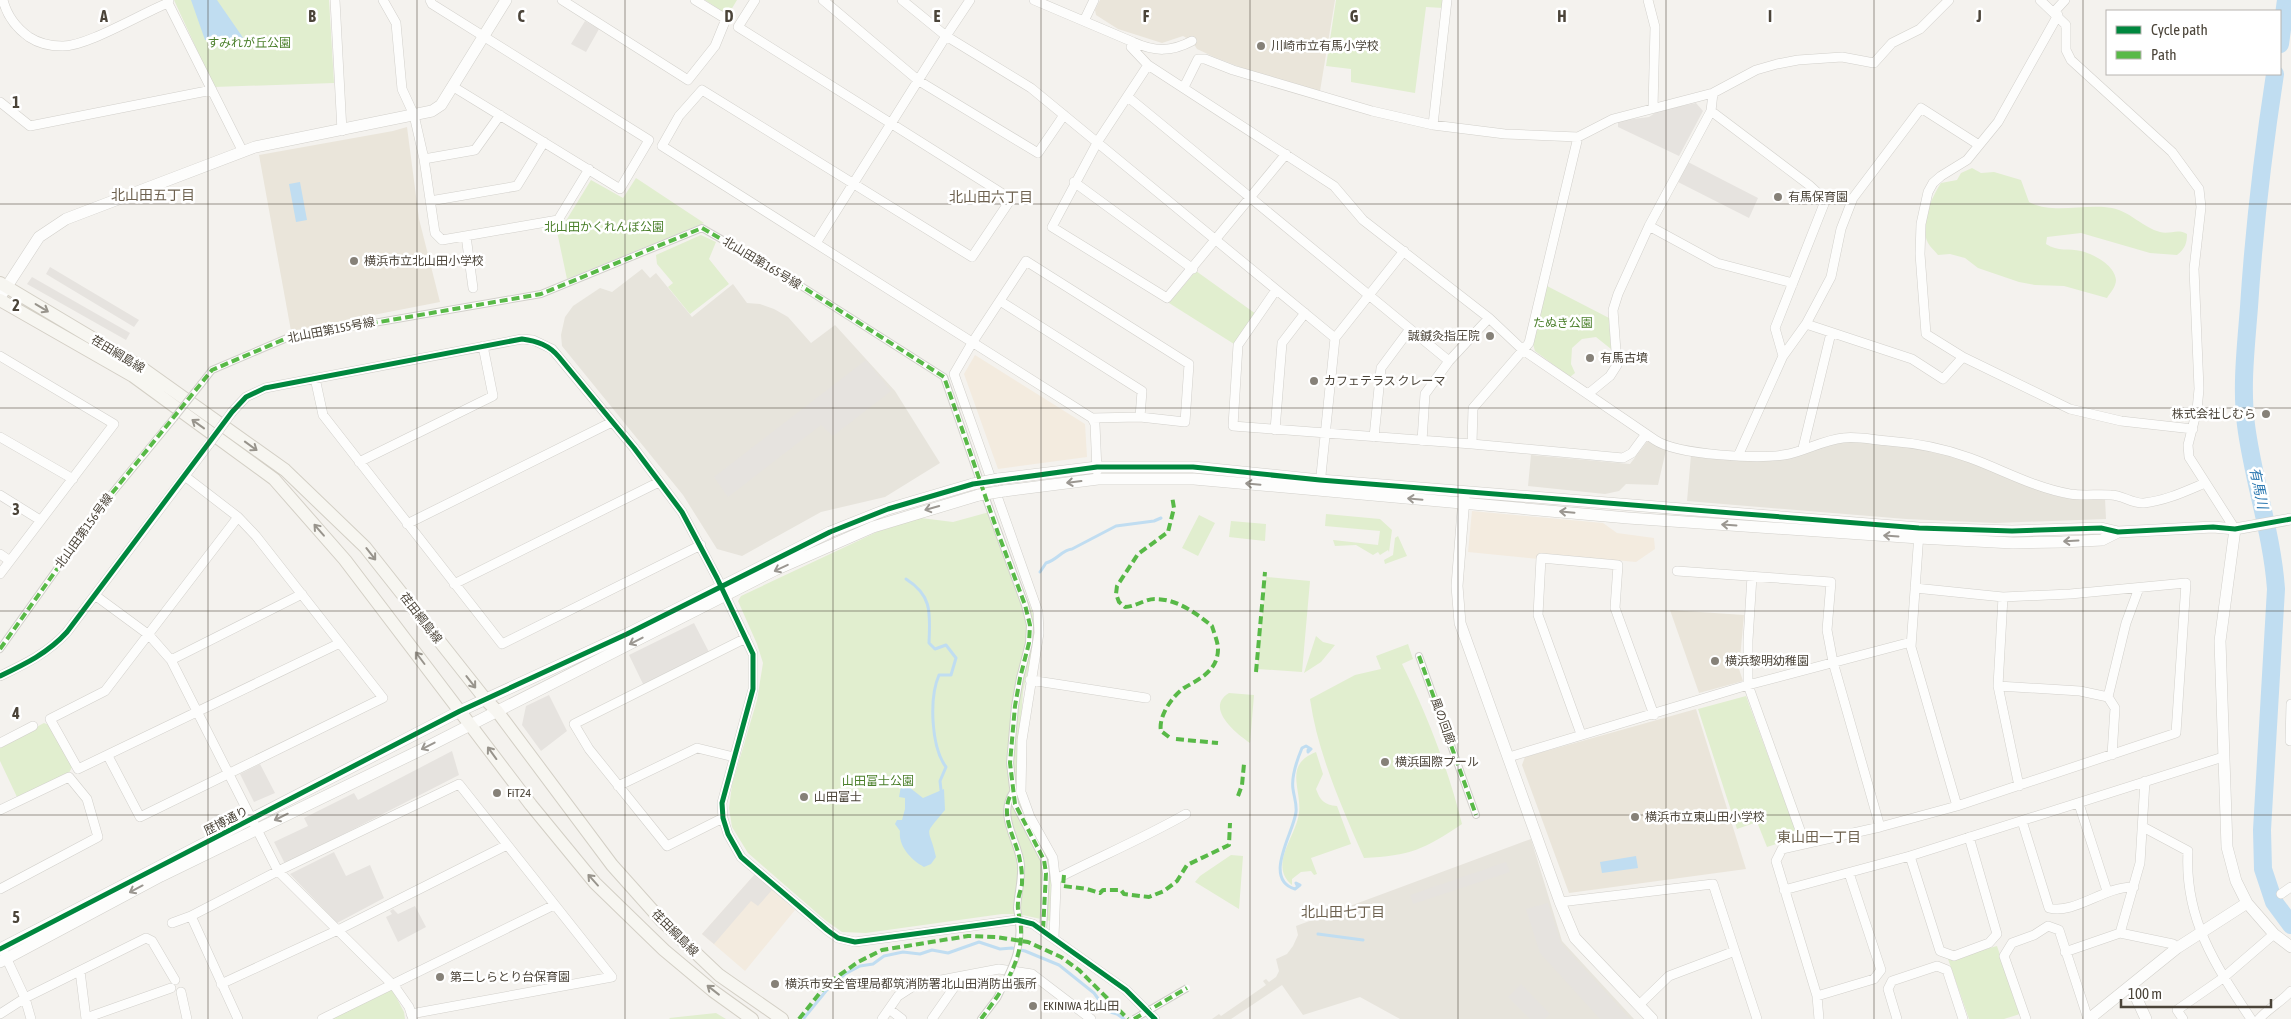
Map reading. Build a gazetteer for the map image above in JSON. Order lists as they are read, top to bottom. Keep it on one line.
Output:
{"streets":{"main road":["荏田綱島線"],"street":["北山田第165号線","北山田第155号線","北山田第156号線","風の回廊","歴博通り"]},"crossings":[["北山田第165号線","北山田第155号線"],["北山田第155号線","北山田第156号線"],["荏田綱島線","歴博通り"]],"districts":["北山田五丁目","北山田六丁目","東山田一丁目","北山田七丁目"],"water":["有馬川"],"parks":["すみれが丘公園","北山田かくれんぼ公園","たぬき公園","山田富士公園"],"places":["川崎市立有馬小学校","有馬保育園","横浜市立北山田小学校","誠鍼灸指圧院","有馬古墳","カフェテラス クレーマ","株式会社しむら","横浜黎明幼稚園","横浜国際プール","FiT24","山田富士","横浜市立東山田小学校","第二しらとり台保育園","横浜市安全管理局都筑消防署北山田消防出張所","EKINIWA 北山田"],"legend":["Cycle path","Path"],"scale_bar":"100 m","grid":{"columns":["A","B","C","D","E","F","G","H","I","J"],"rows":["1","2","3","4","5"]}}
